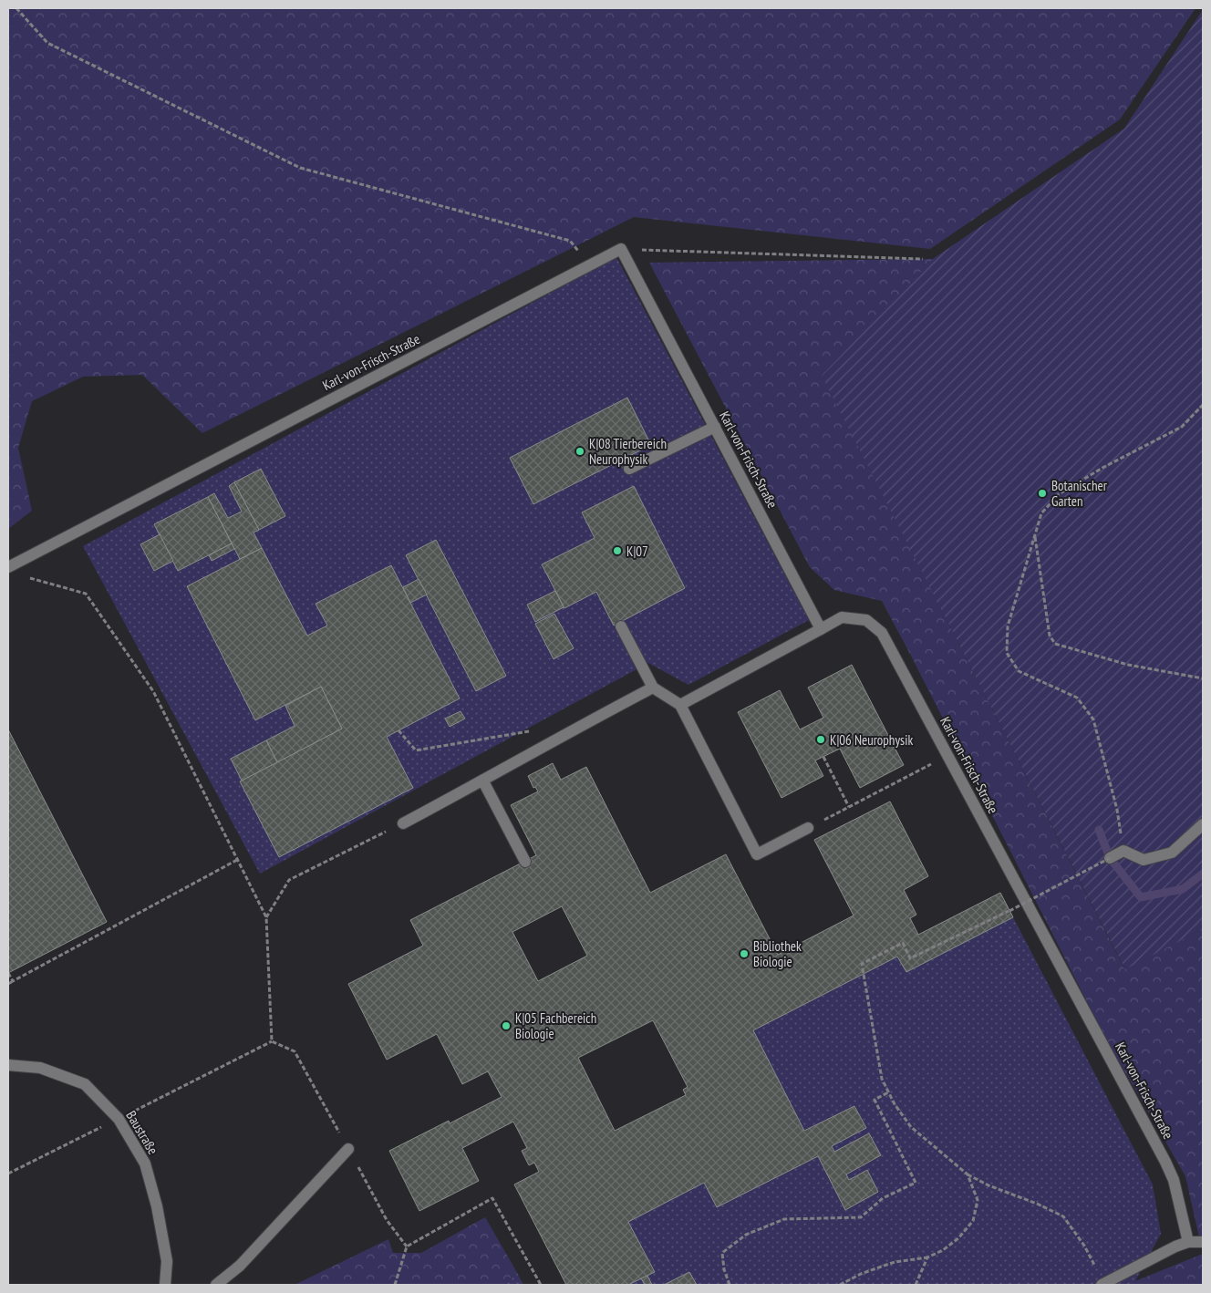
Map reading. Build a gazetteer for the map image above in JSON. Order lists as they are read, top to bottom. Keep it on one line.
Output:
{"streets":{"street":["Karl-von-Frisch-Straße","Baustraße"]},"places":["K|08 Tierbereich Neurophysik","Botanischer Garten","K|07","K|06 Neurophysik","Bibliothek Biologie","K|05 Fachbereich Biologie"]}
